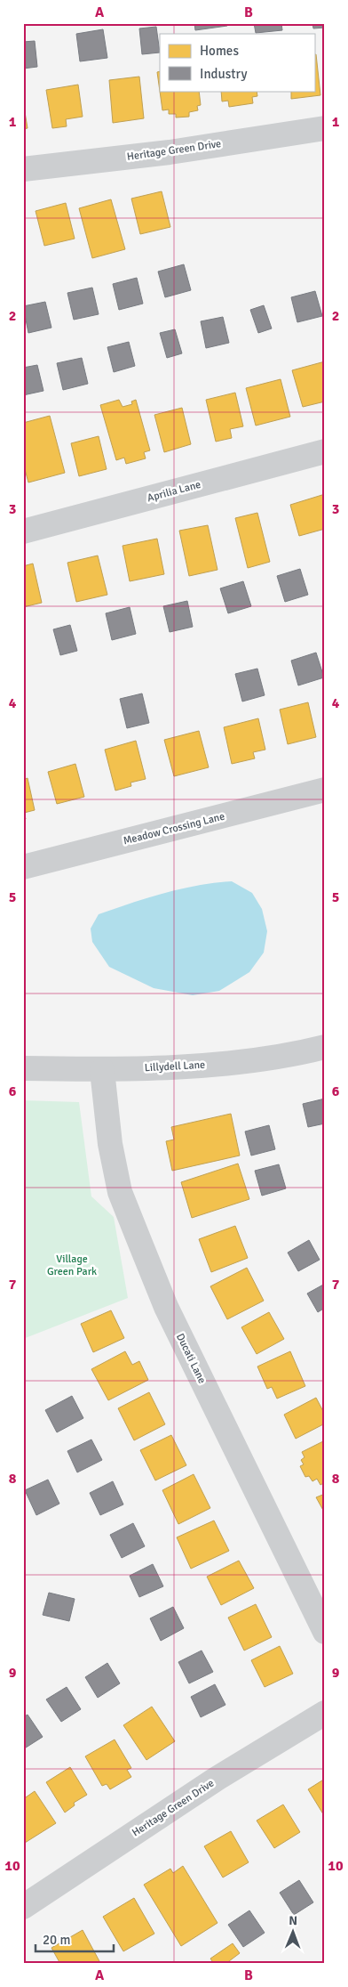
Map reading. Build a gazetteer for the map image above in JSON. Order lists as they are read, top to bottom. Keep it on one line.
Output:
{"streets":{"street":["Heritage Green Drive","Aprilia Lane","Meadow Crossing Lane","Lillydell Lane","Ducati Lane"]},"crossings":[["Lillydell Lane","Ducati Lane"]],"parks":["Village Green Park"],"legend":["Homes","Industry"],"scale_bar":"20 m","north":"top","grid":{"columns":["A","B"],"rows":["1","2","3","4","5","6","7","8","9","10"]}}
